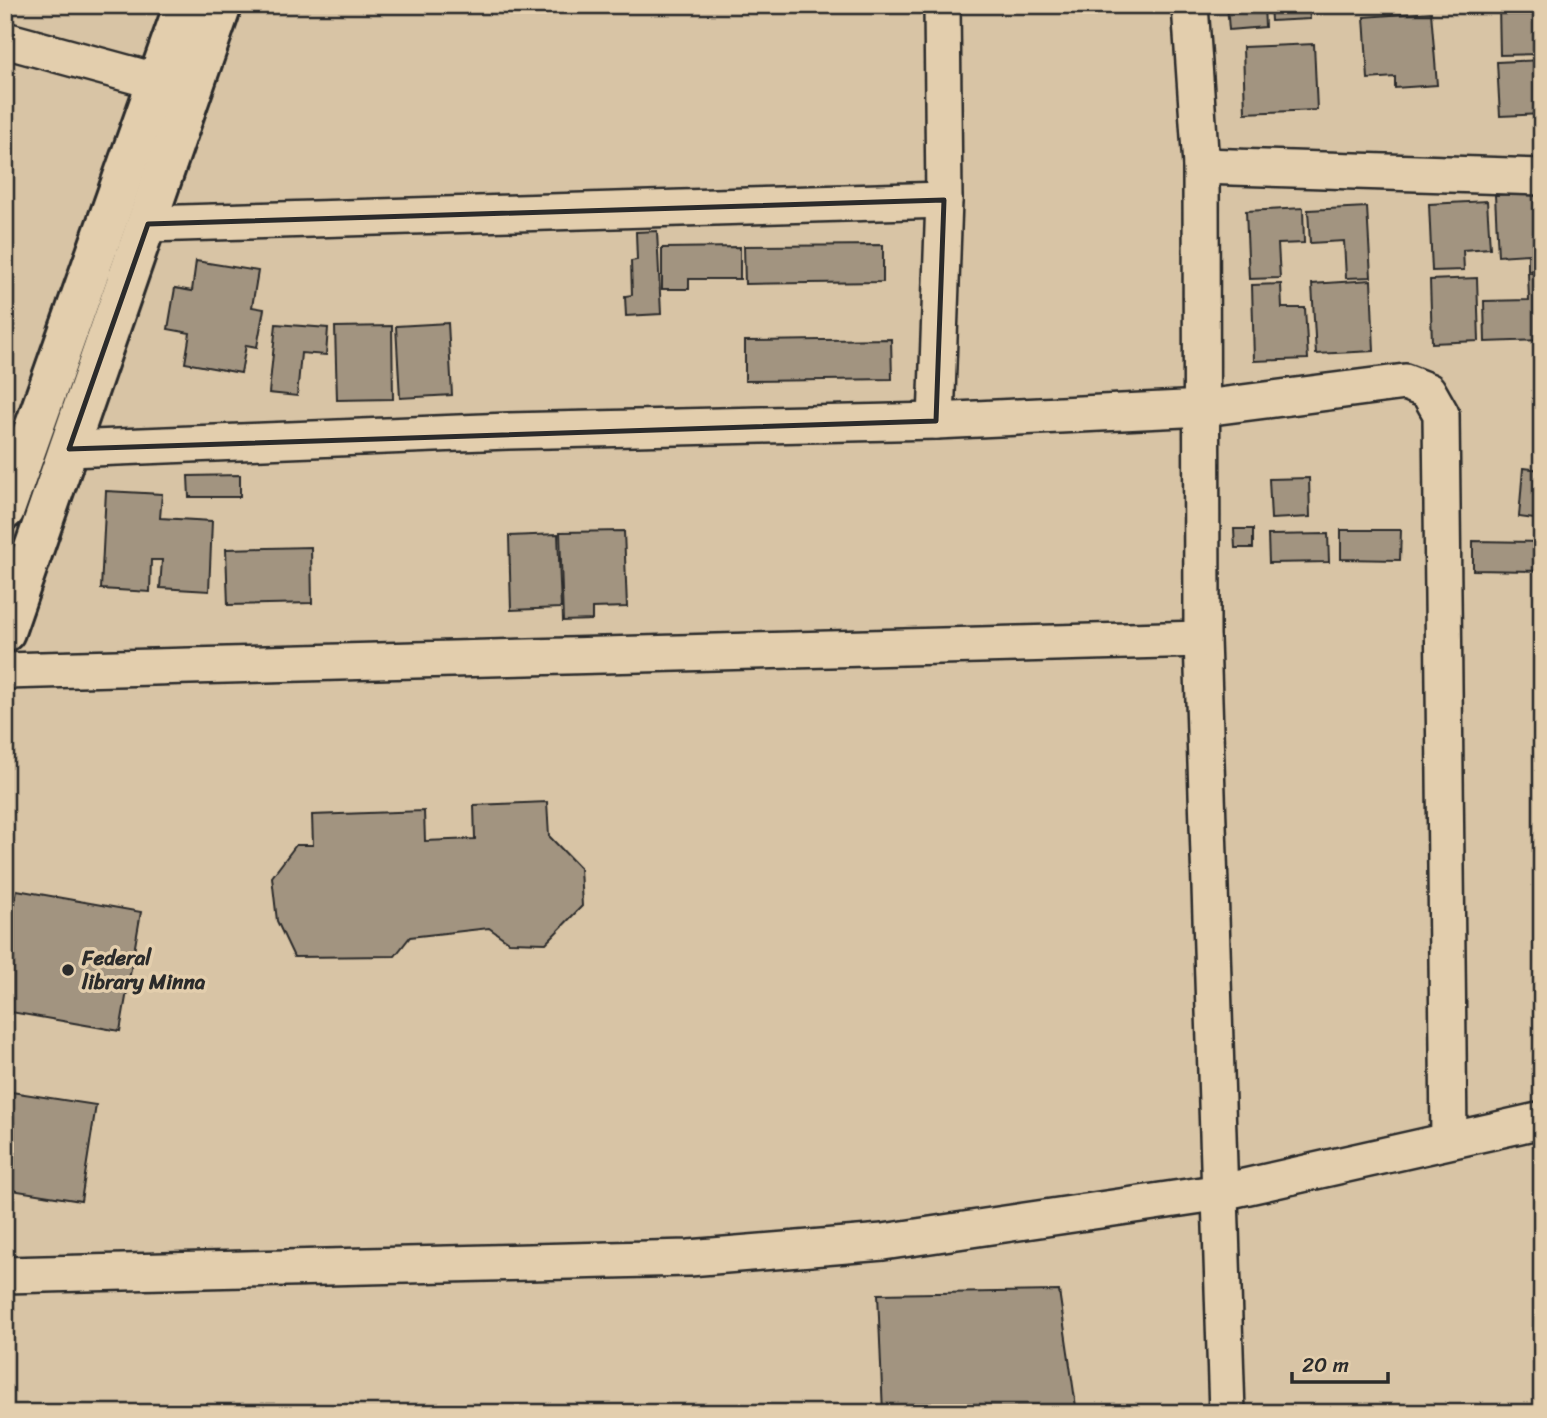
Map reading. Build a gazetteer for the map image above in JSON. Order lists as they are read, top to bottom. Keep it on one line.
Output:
{"places":["Federal library Minna"],"scale_bar":"20 m"}
